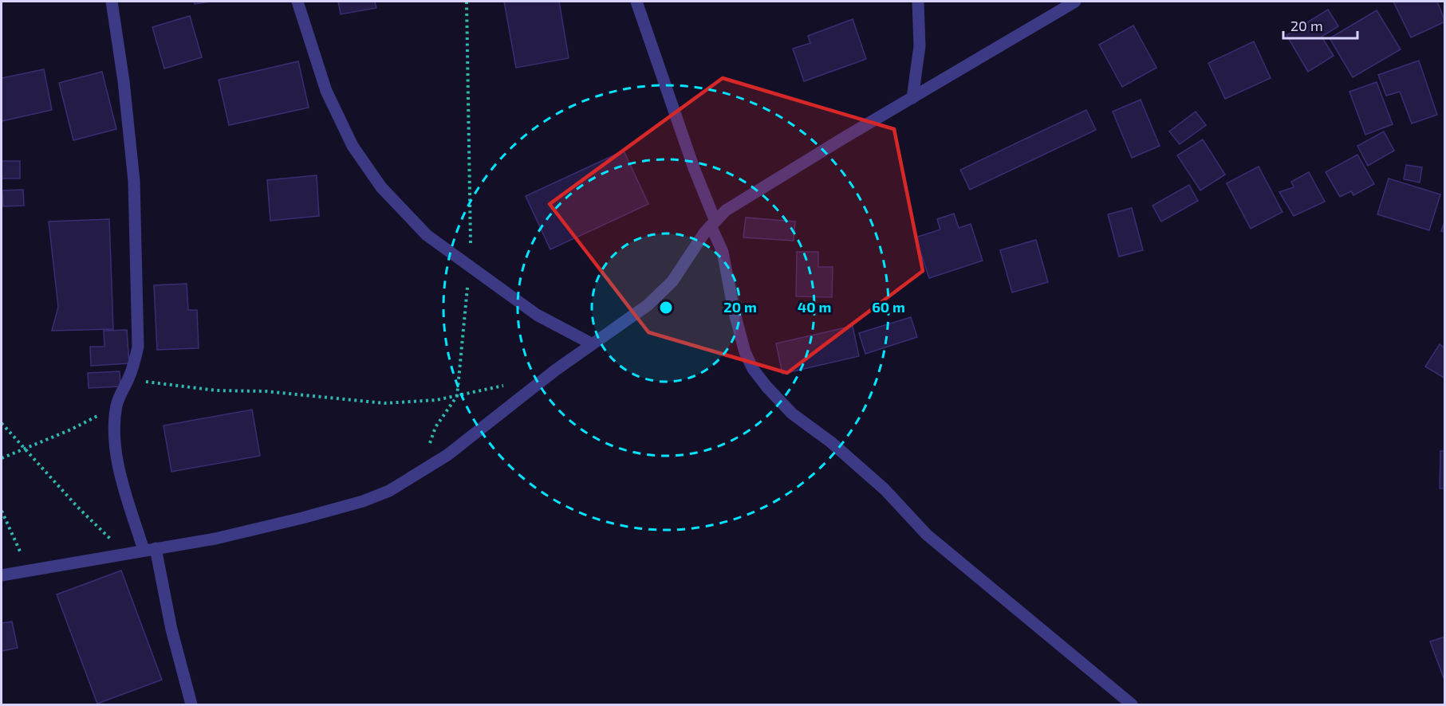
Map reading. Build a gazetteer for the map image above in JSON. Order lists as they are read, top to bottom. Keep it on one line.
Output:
{"scale_bar":"20 m","rings":["20 m","40 m","60 m"]}
